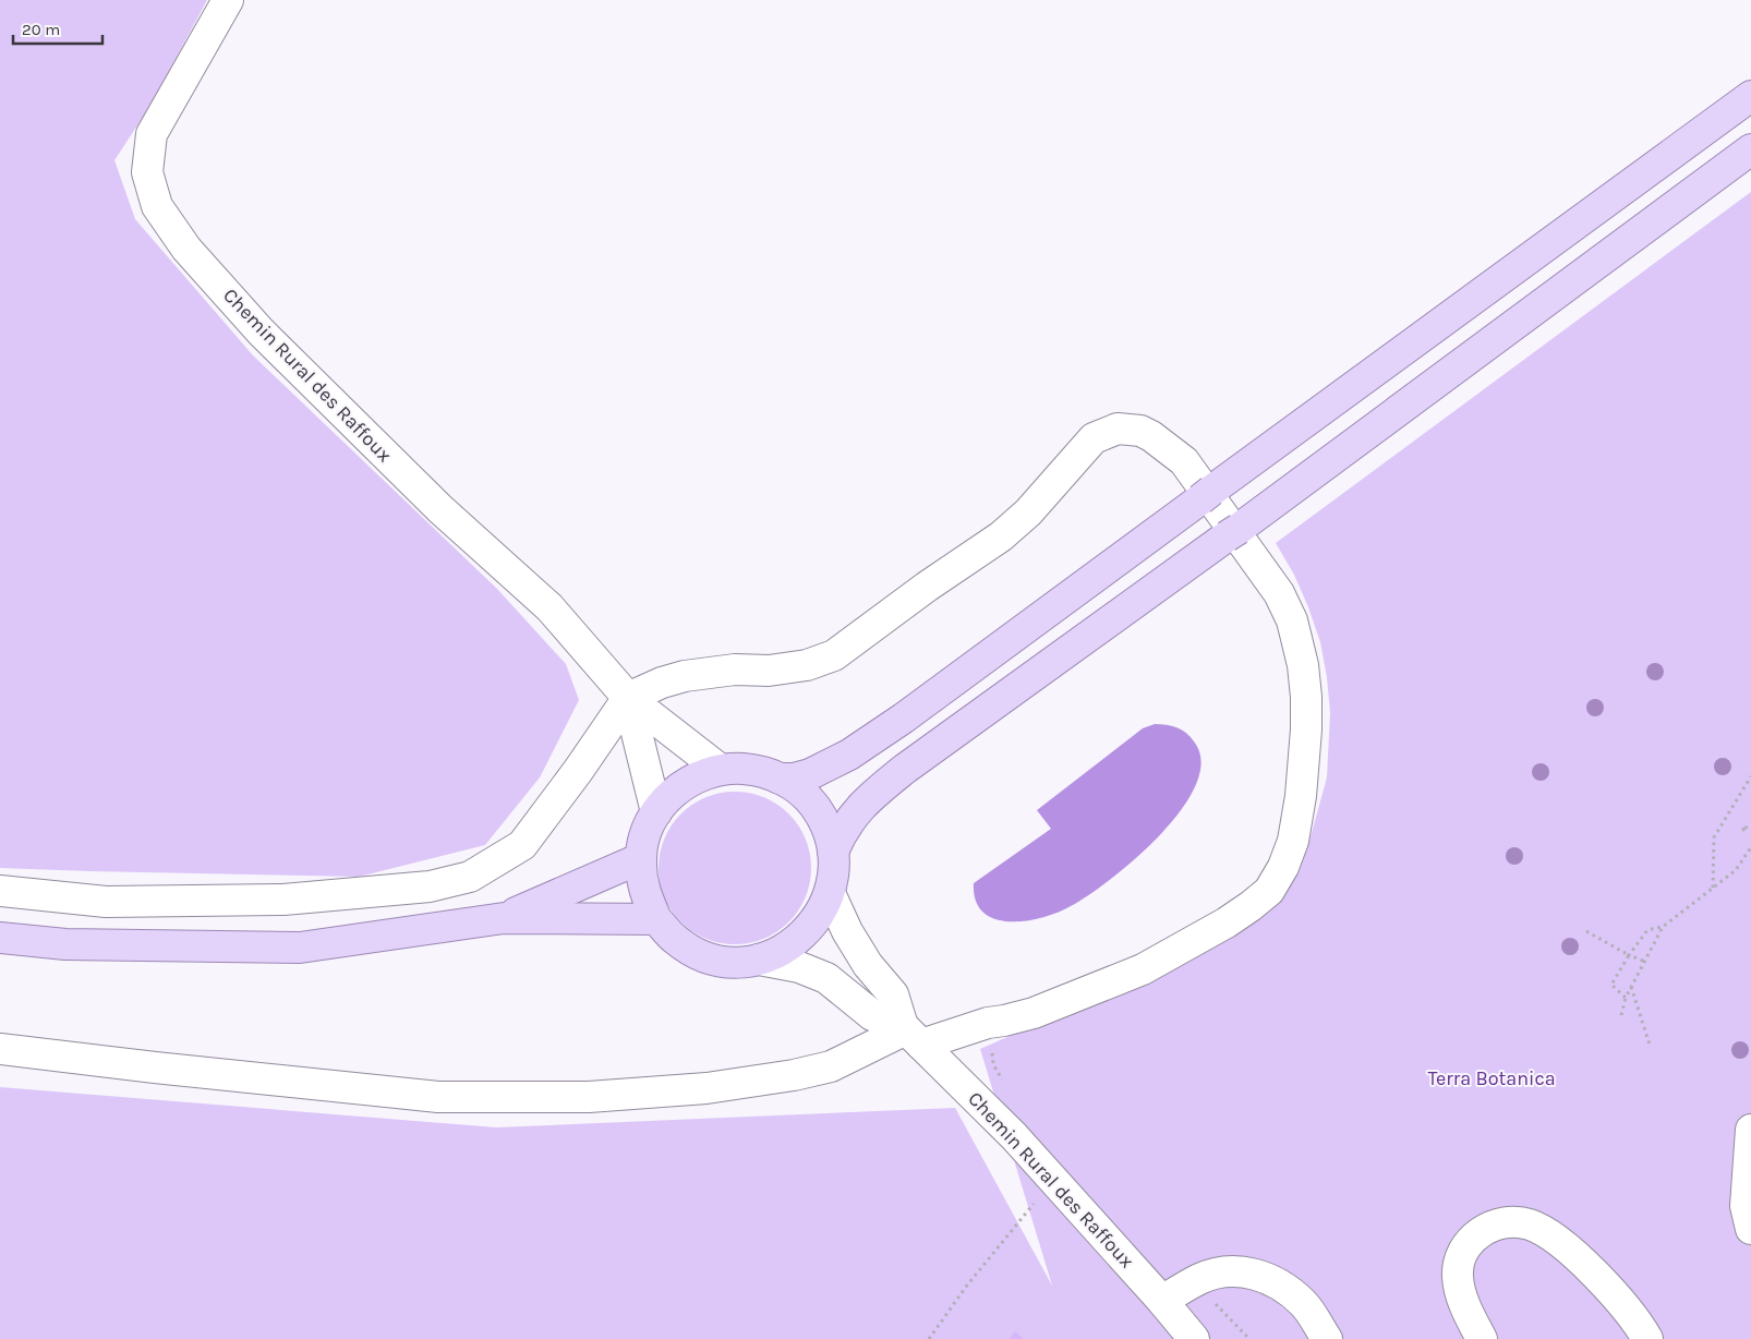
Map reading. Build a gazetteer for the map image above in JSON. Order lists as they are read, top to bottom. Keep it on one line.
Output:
{"streets":{"street":["Chemin Rural des Raffoux"]},"parks":["Terra Botanica"],"scale_bar":"20 m"}
